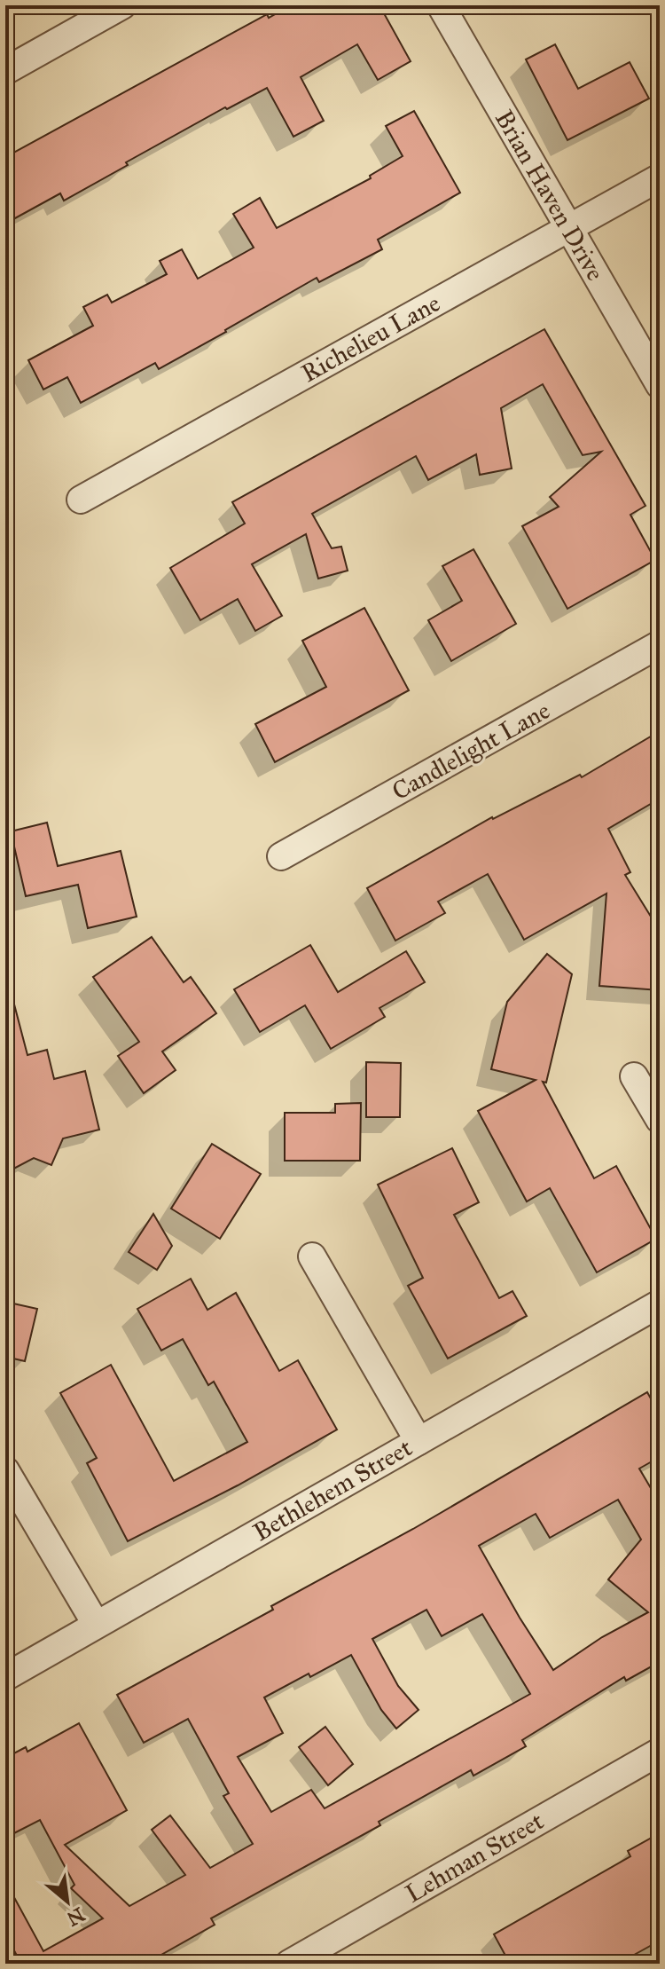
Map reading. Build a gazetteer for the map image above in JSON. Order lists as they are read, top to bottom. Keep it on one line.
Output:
{"streets":{"street":["Brian Haven Drive","Richelieu Lane","Candlelight Lane","Bethlehem Street","Lehman Street"]},"crossings":[["Brian Haven Drive","Richelieu Lane"]],"north":"bottom right"}
